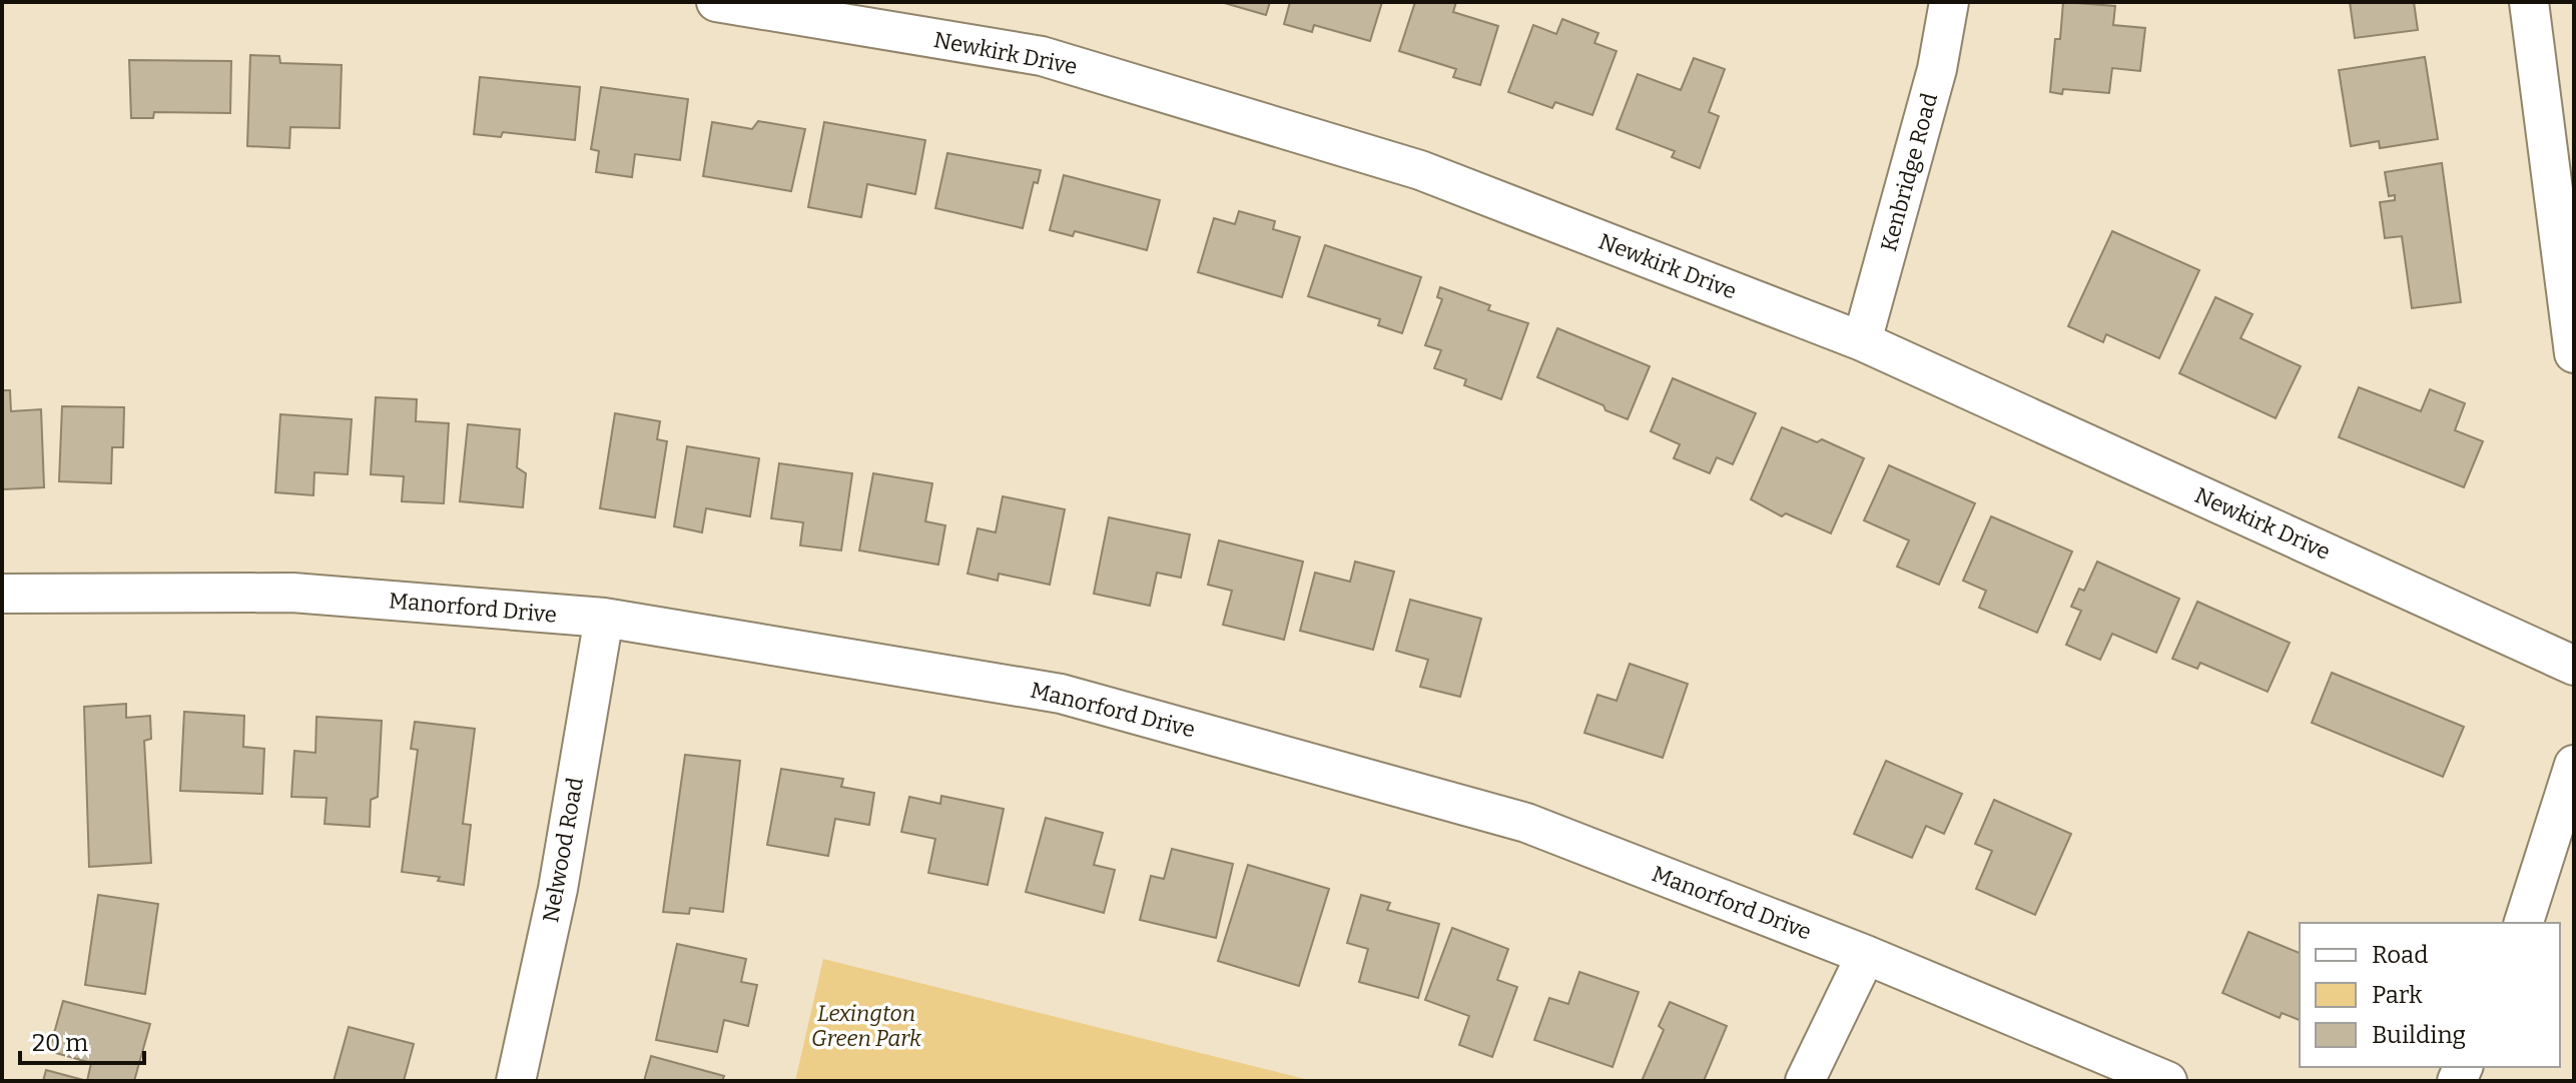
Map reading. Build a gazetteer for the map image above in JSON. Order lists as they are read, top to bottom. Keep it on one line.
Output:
{"streets":{"street":["Newkirk Drive","Kenbridge Road","Manorford Drive","Nelwood Road"]},"crossings":[["Newkirk Drive","Kenbridge Road"],["Manorford Drive","Nelwood Road"]],"parks":["Lexington Green Park"],"legend":["Road","Park","Building"],"scale_bar":"20 m"}
